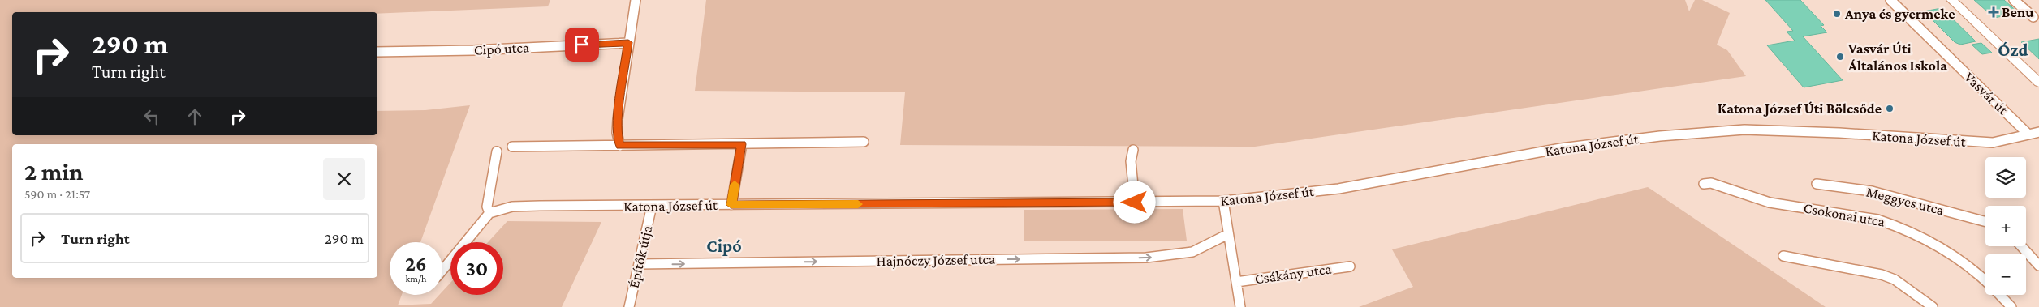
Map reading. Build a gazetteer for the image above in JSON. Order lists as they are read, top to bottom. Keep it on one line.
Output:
{"streets":{"street":["Cipó utca","Vasvár út","Katona József út","Meggyes utca","Csokonai utca","Építők útja","Hajnóczy József utca","Csákány utca"]},"crossings":[["Vasvár út","Katona József út"],["Katona József út","Építők útja"],["Építők útja","Hajnóczy József utca"]],"one_way":["Hajnóczy József utca"],"districts":["Ózd","Cipó"],"places":{"health":["Benu"],"other":["Anya és gyermeke","Vasvár Úti Általános Iskola","Katona József Úti Bölcsőde"]},"page":{"turn":["290 m","Turn right"],"heading":["2 min","590 m · 21:57"],"map_buttons":["+","−"],"list":[{"name":"Turn right","value":"290 m"}],"speed":"26 km/h","limit":"30"}}
